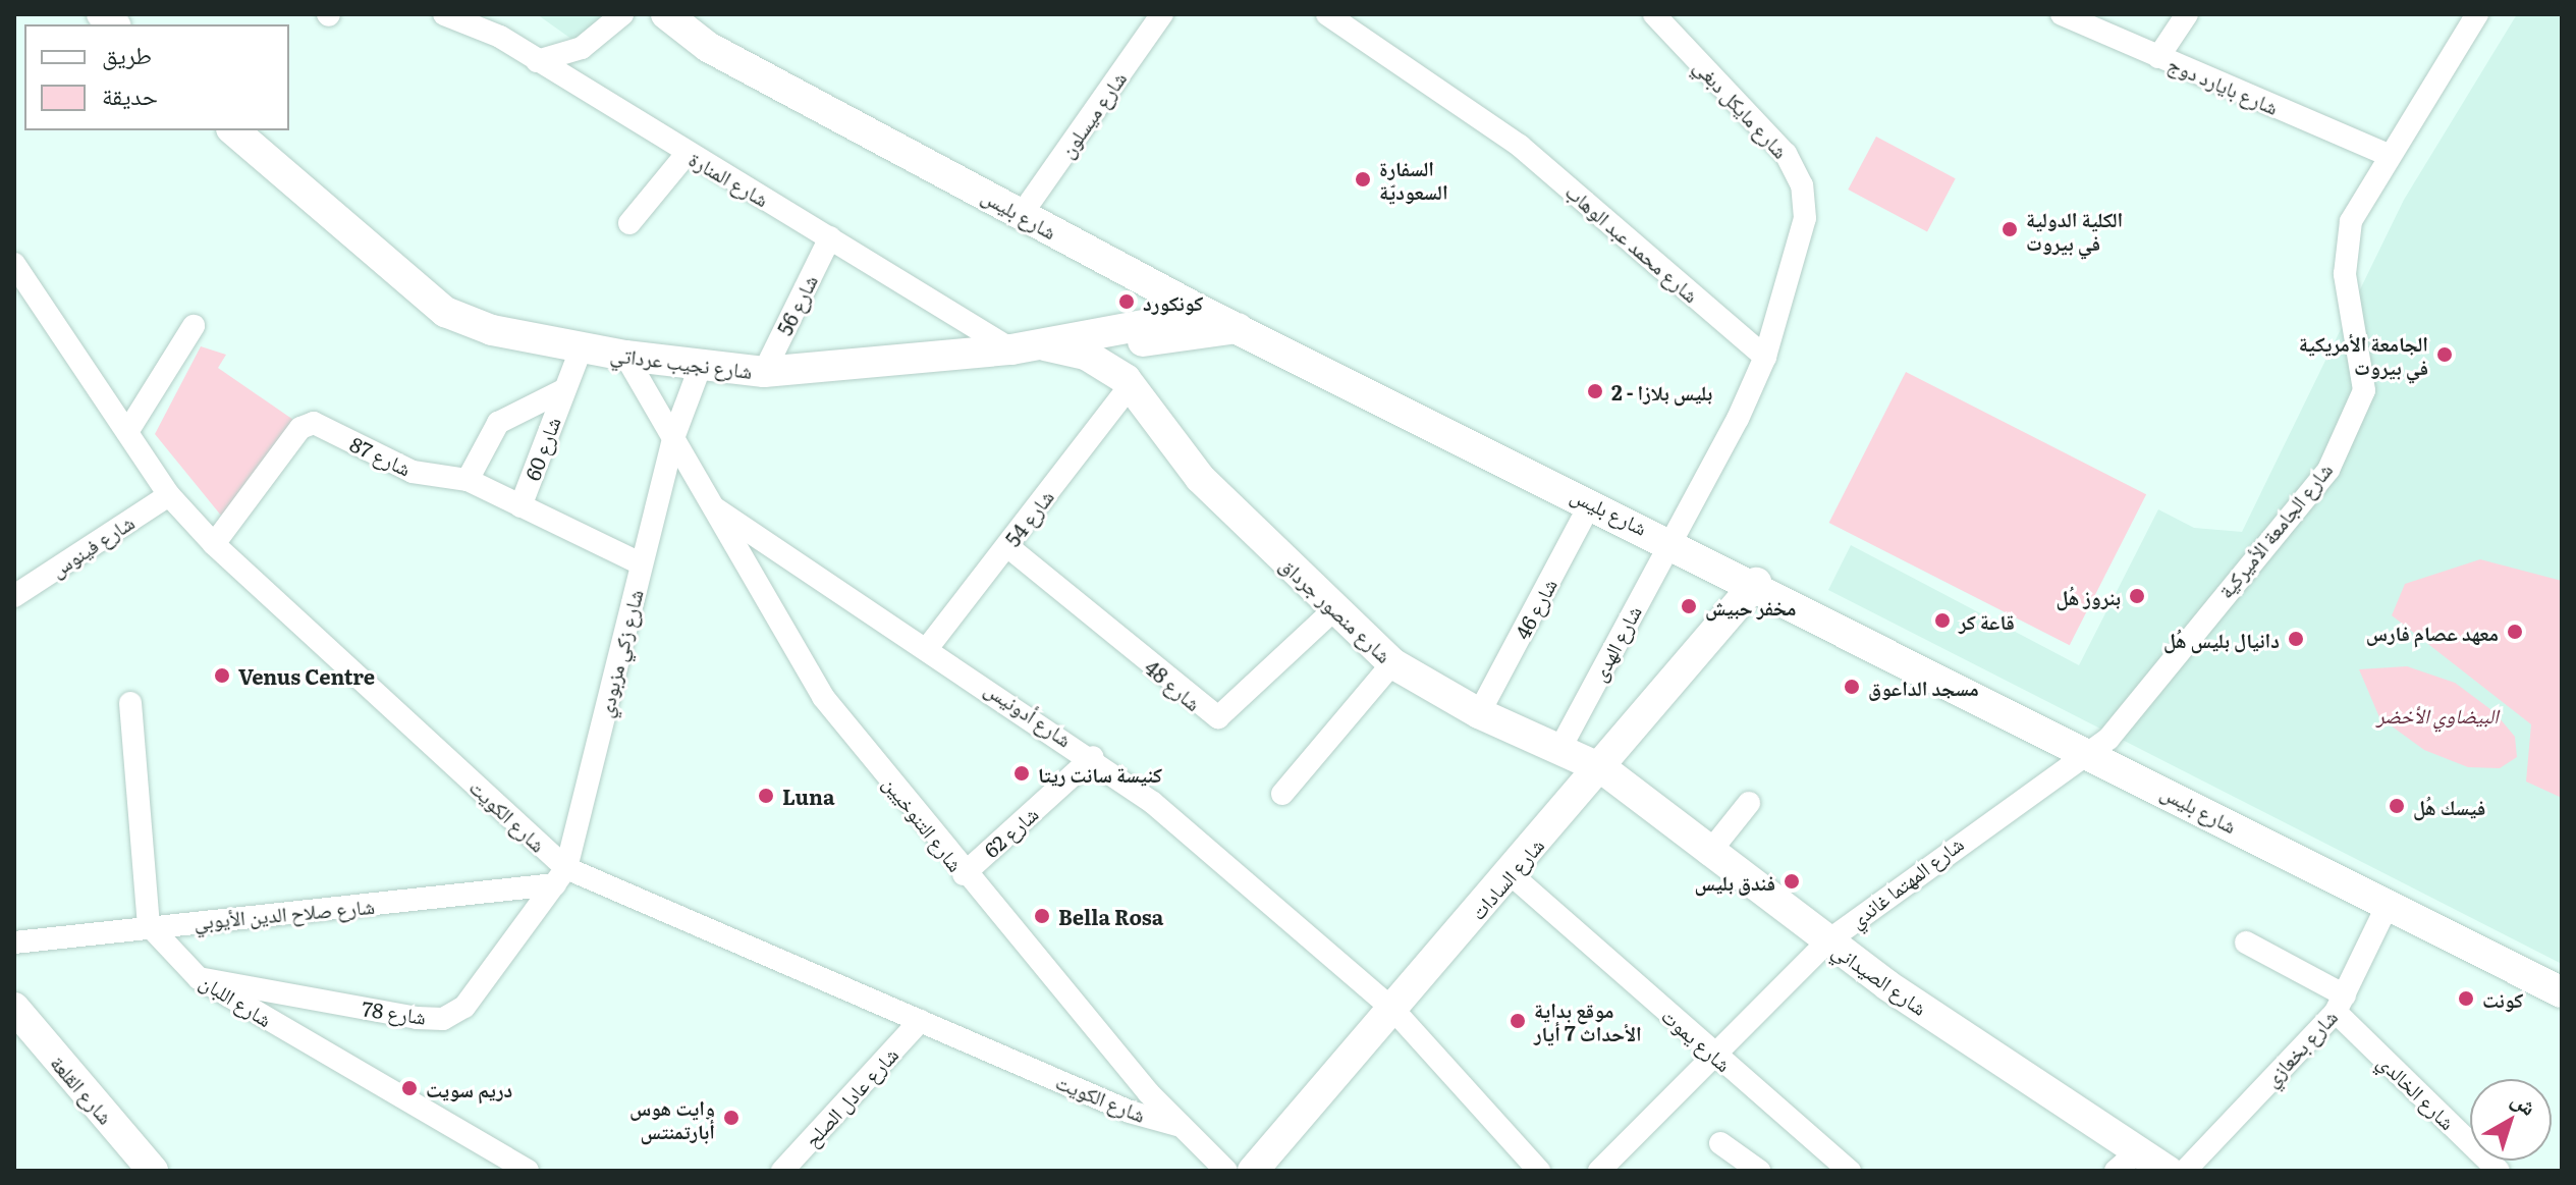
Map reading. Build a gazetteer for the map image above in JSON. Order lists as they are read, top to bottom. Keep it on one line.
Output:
{"streets":{"street":["شارع بايارد دوج","شارع مايكل دبغي","شارع ميسلون","شارع المنارة","شارع بليس","شارع محمد عبد الوهاب","شارع 56","شارع نجيب عرداتي","شارع 60","شارع 87","شارع 54","شارع الجامعة الأميركية","شارع فينوس","شارع 46","شارع منصور جرداق","شارع الهدى","شارع زكي مزبودي","شارع 48","شارع أدونيس","شارع الكويت","شارع التنوخيين","شارع 62","شارع السادات","شارع المهتما غاندي","شارع صلاح الدين الأيوبي","شارع الصيداني","شارع اللبان","شارع 78","شارع يموت","شارع بخعازي","شارع القلعة","شارع الخالدي","شارع عادل الصلح"]},"crossings":[["شارع بايارد دوج","شارع الجامعة الأميركية"],["شارع مايكل دبغي","شارع محمد عبد الوهاب"],["شارع ميسلون","شارع بليس"],["شارع المنارة","شارع 56"],["شارع المنارة","شارع نجيب عرداتي"],["شارع بليس","شارع نجيب عرداتي"],["شارع بليس","شارع الجامعة الأميركية"],["شارع بليس","شارع 46"],["شارع بليس","شارع الهدى"],["شارع بليس","شارع السادات"],["شارع بليس","شارع المهتما غاندي"],["شارع بليس","شارع بخعازي"],["شارع 56","شارع نجيب عرداتي"],["شارع نجيب عرداتي","شارع 60"],["شارع نجيب عرداتي","شارع منصور جرداق"],["شارع نجيب عرداتي","شارع زكي مزبودي"],["شارع 60","شارع 87"],["شارع 87","شارع زكي مزبودي"],["شارع 87","شارع الكويت"],["شارع 54","شارع منصور جرداق"],["شارع 54","شارع 48"],["شارع 54","شارع أدونيس"],["شارع الجامعة الأميركية","شارع المهتما غاندي"],["شارع فينوس","شارع الكويت"],["شارع 46","شارع منصور جرداق"],["شارع منصور جرداق","شارع الهدى"],["شارع منصور جرداق","شارع 48"],["شارع منصور جرداق","شارع السادات"],["شارع منصور جرداق","شارع الصيداني"],["شارع زكي مزبودي","شارع الكويت"],["شارع زكي مزبودي","شارع التنوخيين"],["شارع زكي مزبودي","شارع صلاح الدين الأيوبي"],["شارع زكي مزبودي","شارع 78"],["شارع أدونيس","شارع التنوخيين"],["شارع أدونيس","شارع 62"],["شارع أدونيس","شارع السادات"],["شارع الكويت","شارع التنوخيين"],["شارع الكويت","شارع صلاح الدين الأيوبي"],["شارع الكويت","شارع 78"],["شارع الكويت","شارع عادل الصلح"],["شارع التنوخيين","شارع 62"],["شارع السادات","شارع الصيداني"],["شارع السادات","شارع يموت"],["شارع المهتما غاندي","شارع الصيداني"],["شارع المهتما غاندي","شارع يموت"],["شارع صلاح الدين الأيوبي","شارع اللبان"],["شارع صلاح الدين الأيوبي","شارع 78"],["شارع اللبان","شارع 78"],["شارع بخعازي","شارع الخالدي"]],"parks":["البيضاوي الأخضر"],"places":["السفارة السعوديّة","الكلية الدولية في بيروت","كونكورد","الجامعة الأمريكية في بيروت","2 - بليس بلازا","بنروز هُل","مخفر حبيش","قاعة كر","معهد عصام فارس","دانيال بليس هُل","Venus Centre","مسجد الداعوق","كنيسة سانت ريتا","Luna","فيسك هُل","فندق بليس","Bella Rosa","كونت","موقع بداية الأحداث 7 أيار","دريم سويت","وايت هوس أبارتمنتس"],"legend":["طريق","حديقة"],"north":"top right"}
